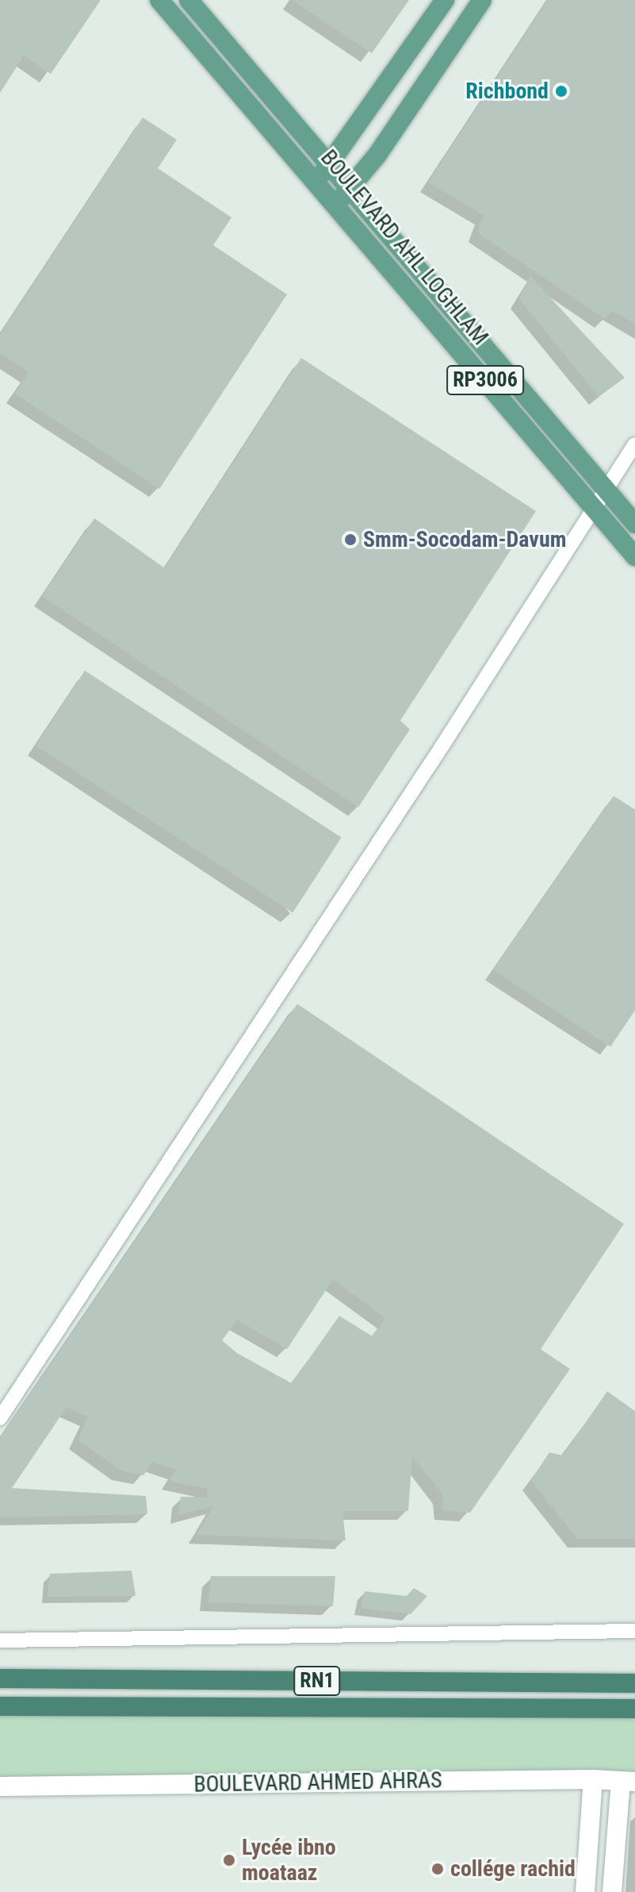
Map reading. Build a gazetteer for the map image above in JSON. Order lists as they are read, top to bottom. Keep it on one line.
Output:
{"streets":{"highway":["RN1"],"main road":["BOULEVARD AHL LOGHLAM","RP3006"],"street":["BOULEVARD AHMED AHRAS"]},"places":["Richbond","Smm-Socodam-Davum","Lycée ibno moataaz","collége rachid"]}
